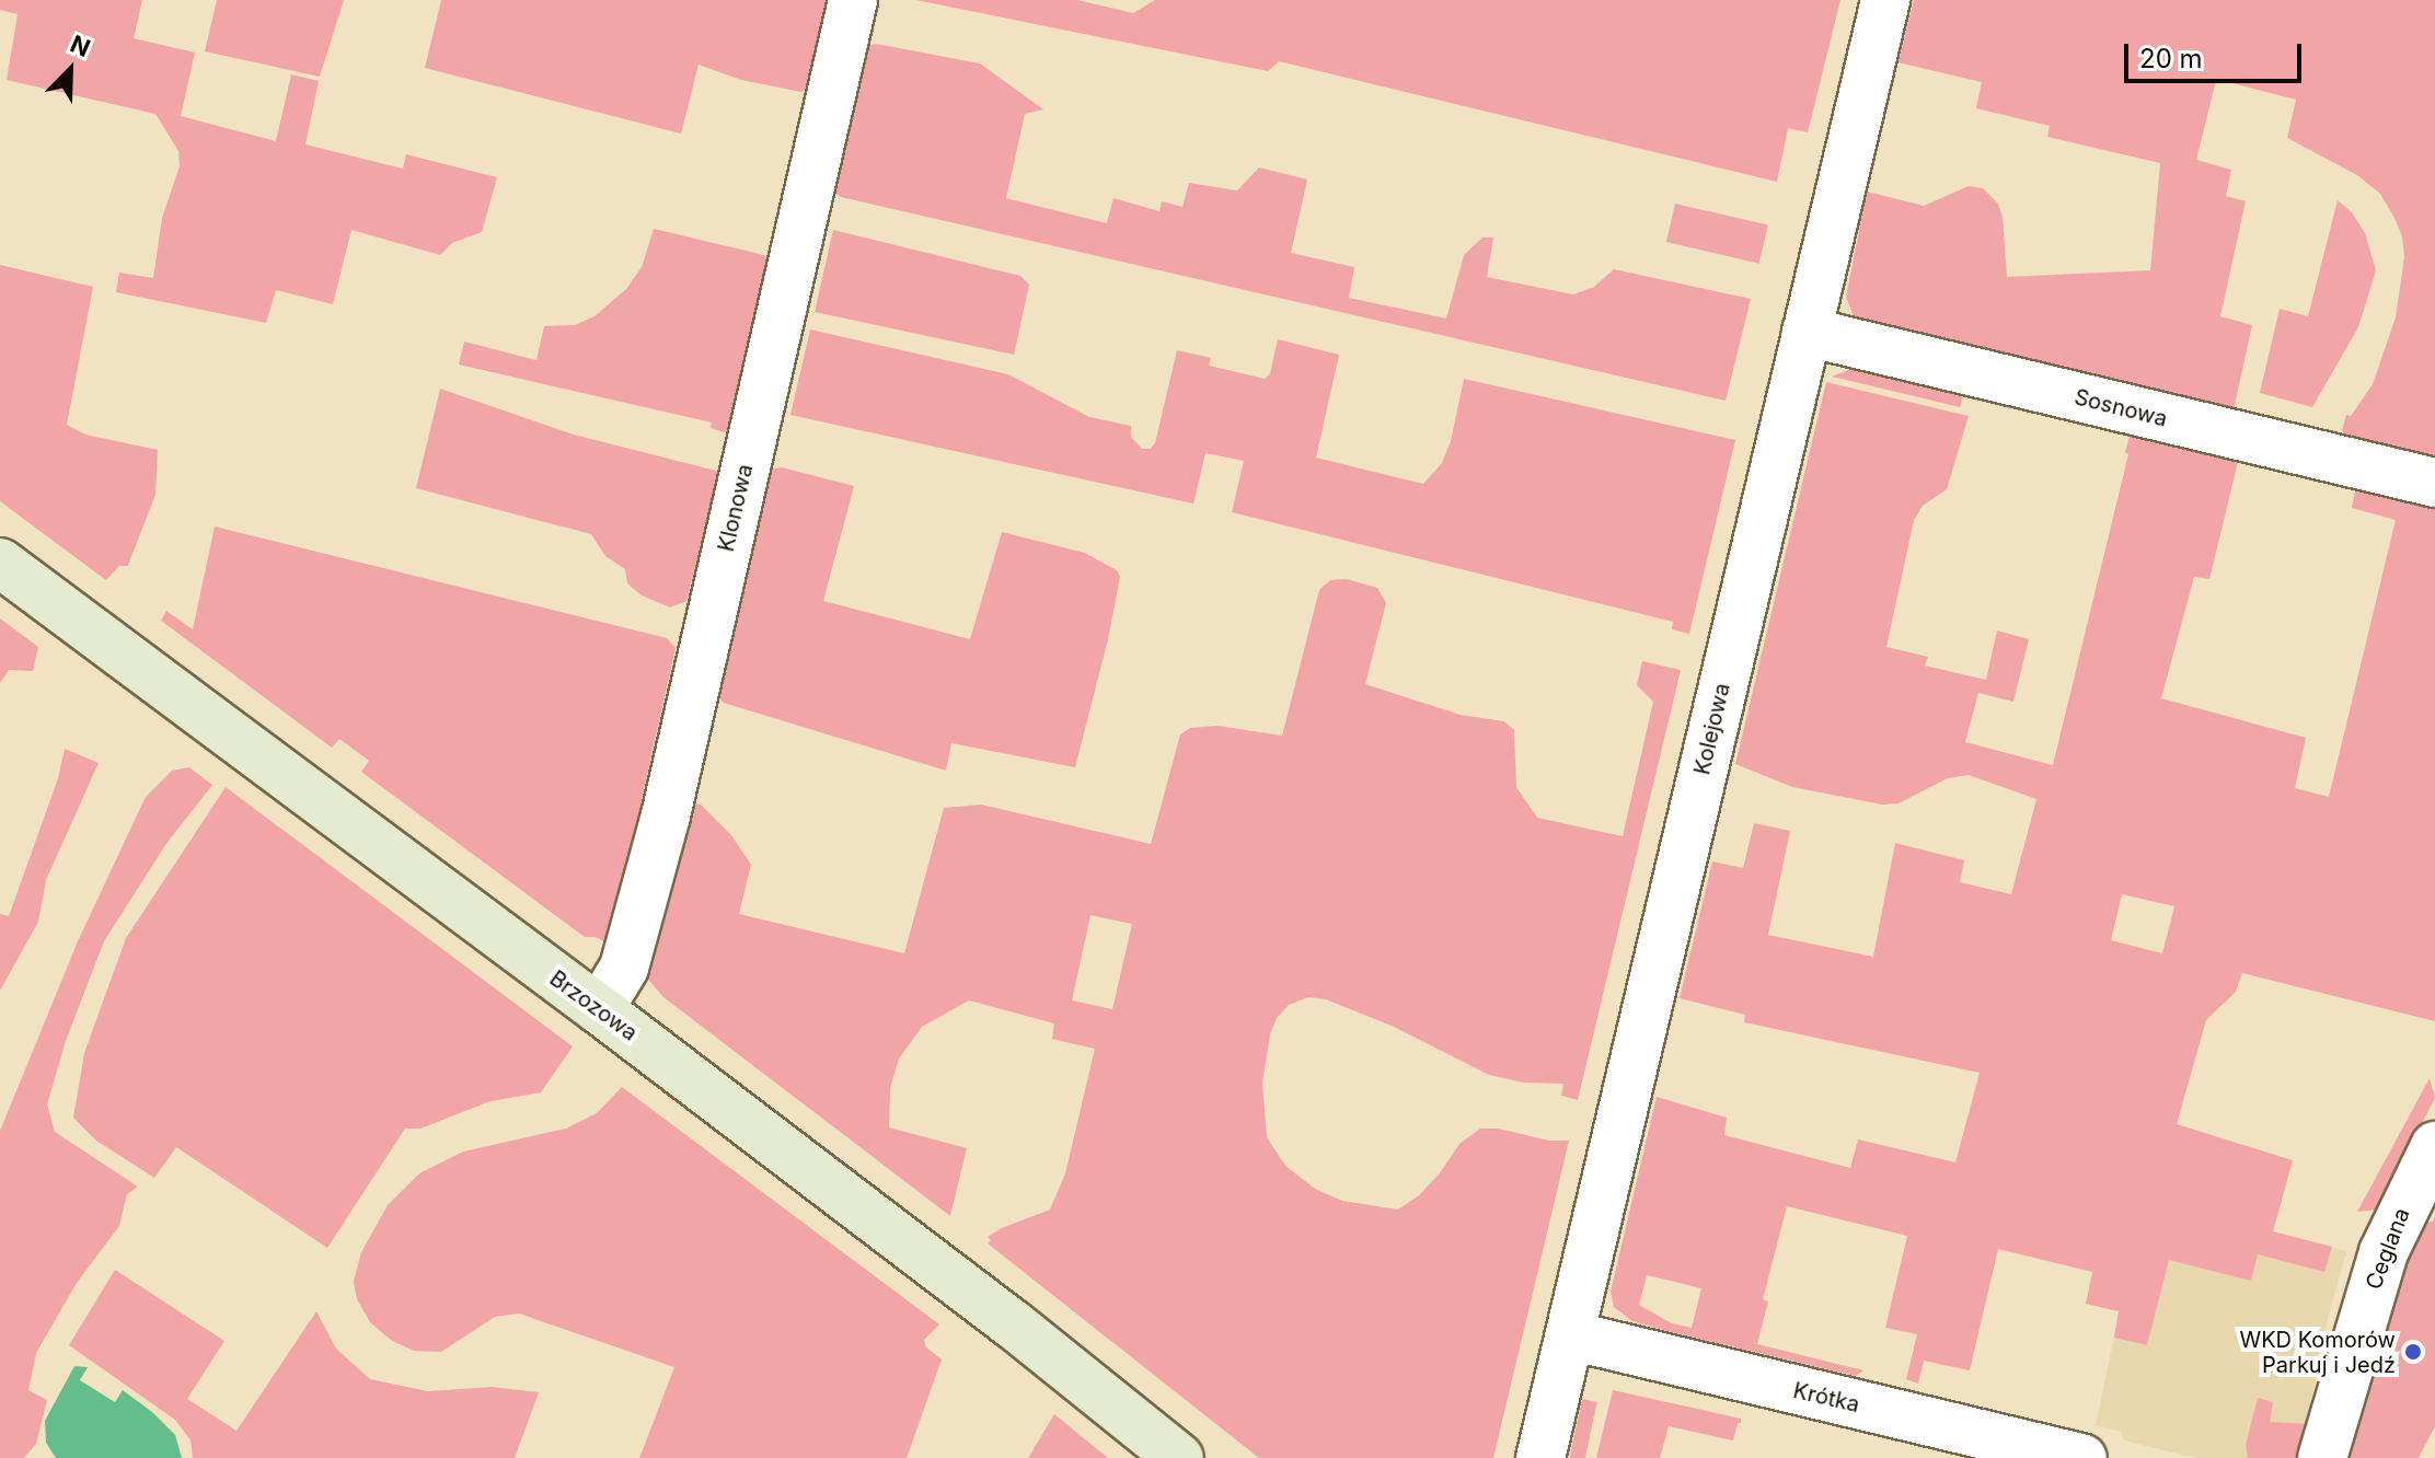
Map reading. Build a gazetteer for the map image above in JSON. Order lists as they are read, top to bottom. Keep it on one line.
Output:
{"streets":{"street":["Sosnowa","Klonowa","Kolejowa","Brzozowa","Ceglana","Krótka"]},"crossings":[["Sosnowa","Kolejowa"],["Klonowa","Brzozowa"],["Kolejowa","Krótka"]],"places":["WKD Komorów Parkuj i Jedź"],"scale_bar":"20 m","north":"top right"}
